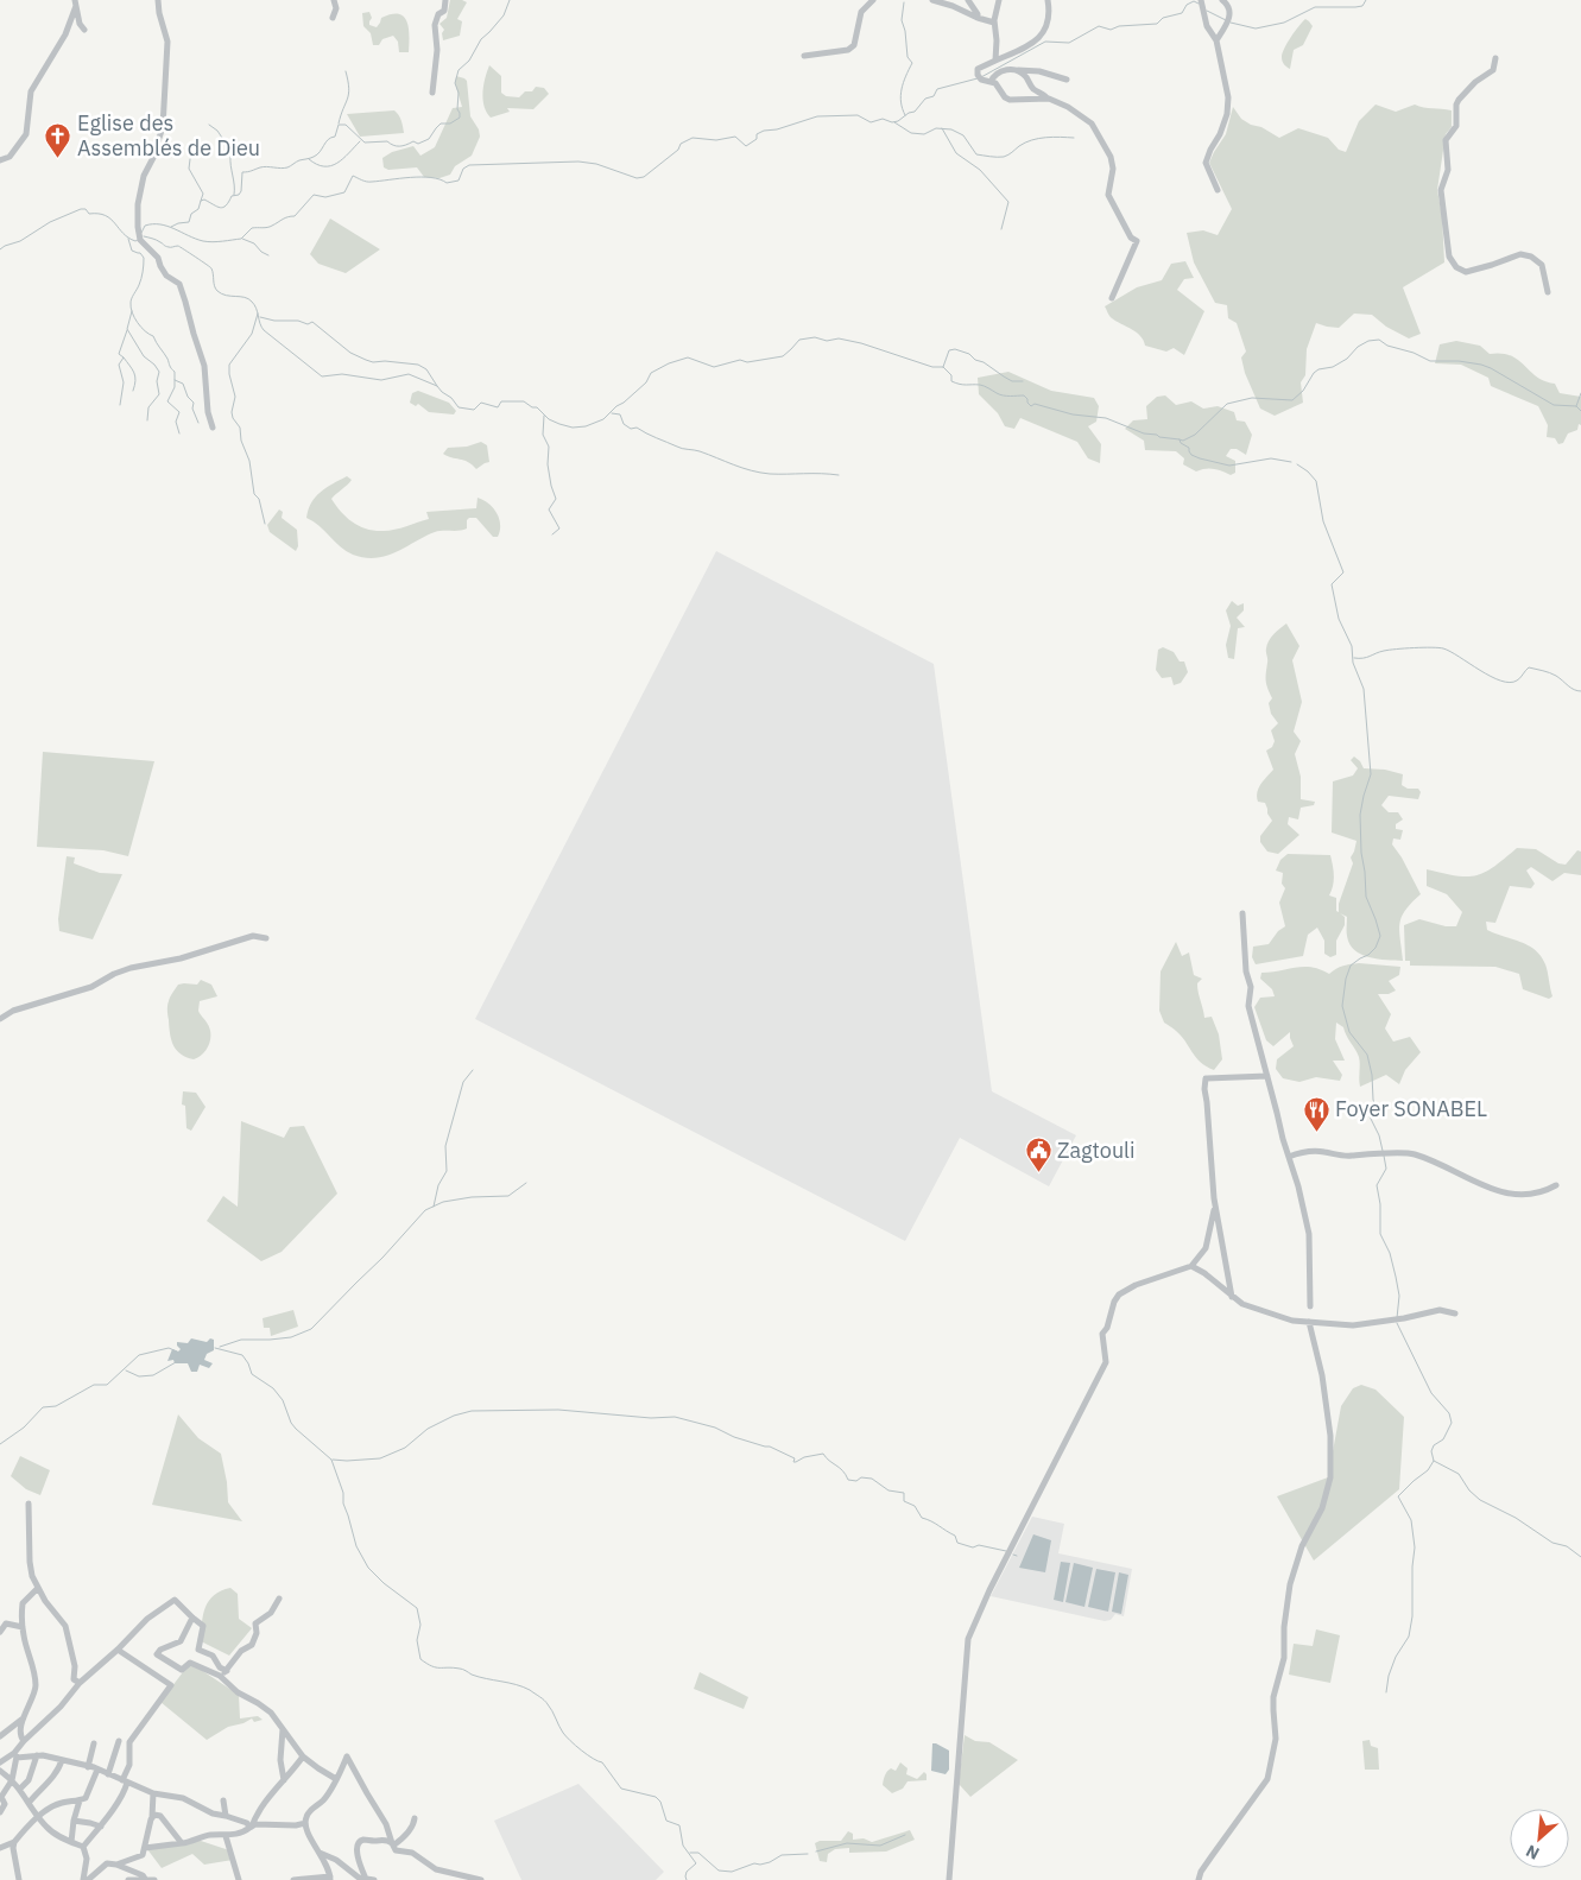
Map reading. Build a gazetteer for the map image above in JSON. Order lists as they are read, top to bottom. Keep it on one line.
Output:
{"places":{"church":["Eglise des Assemblés de Dieu"],"restaurant":["Foyer SONABEL"],"public building":["Zagtouli"]},"north":"bottom left"}
